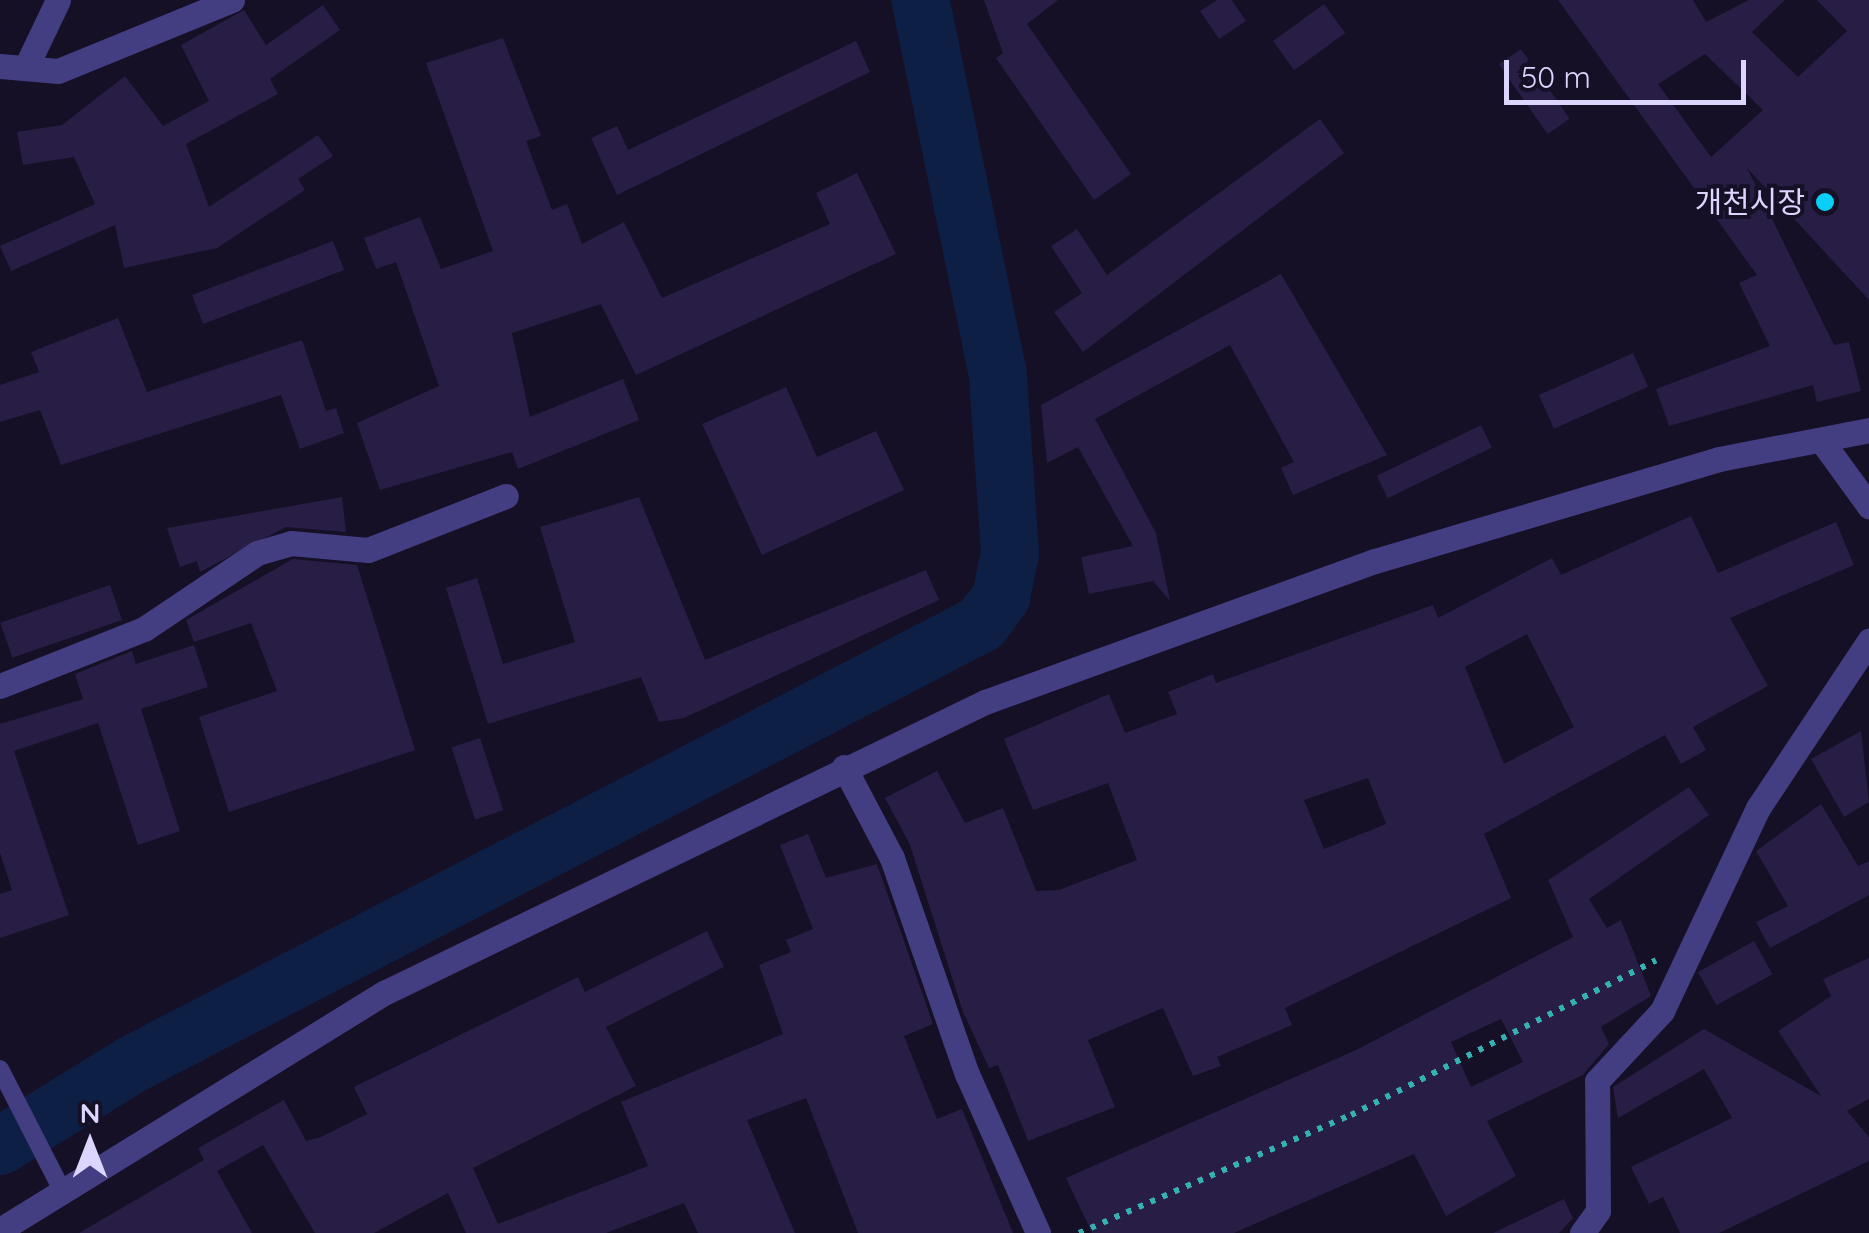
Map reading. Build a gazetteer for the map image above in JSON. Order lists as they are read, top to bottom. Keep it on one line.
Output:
{"places":["개천시장"],"scale_bar":"50 m","north":"top"}
